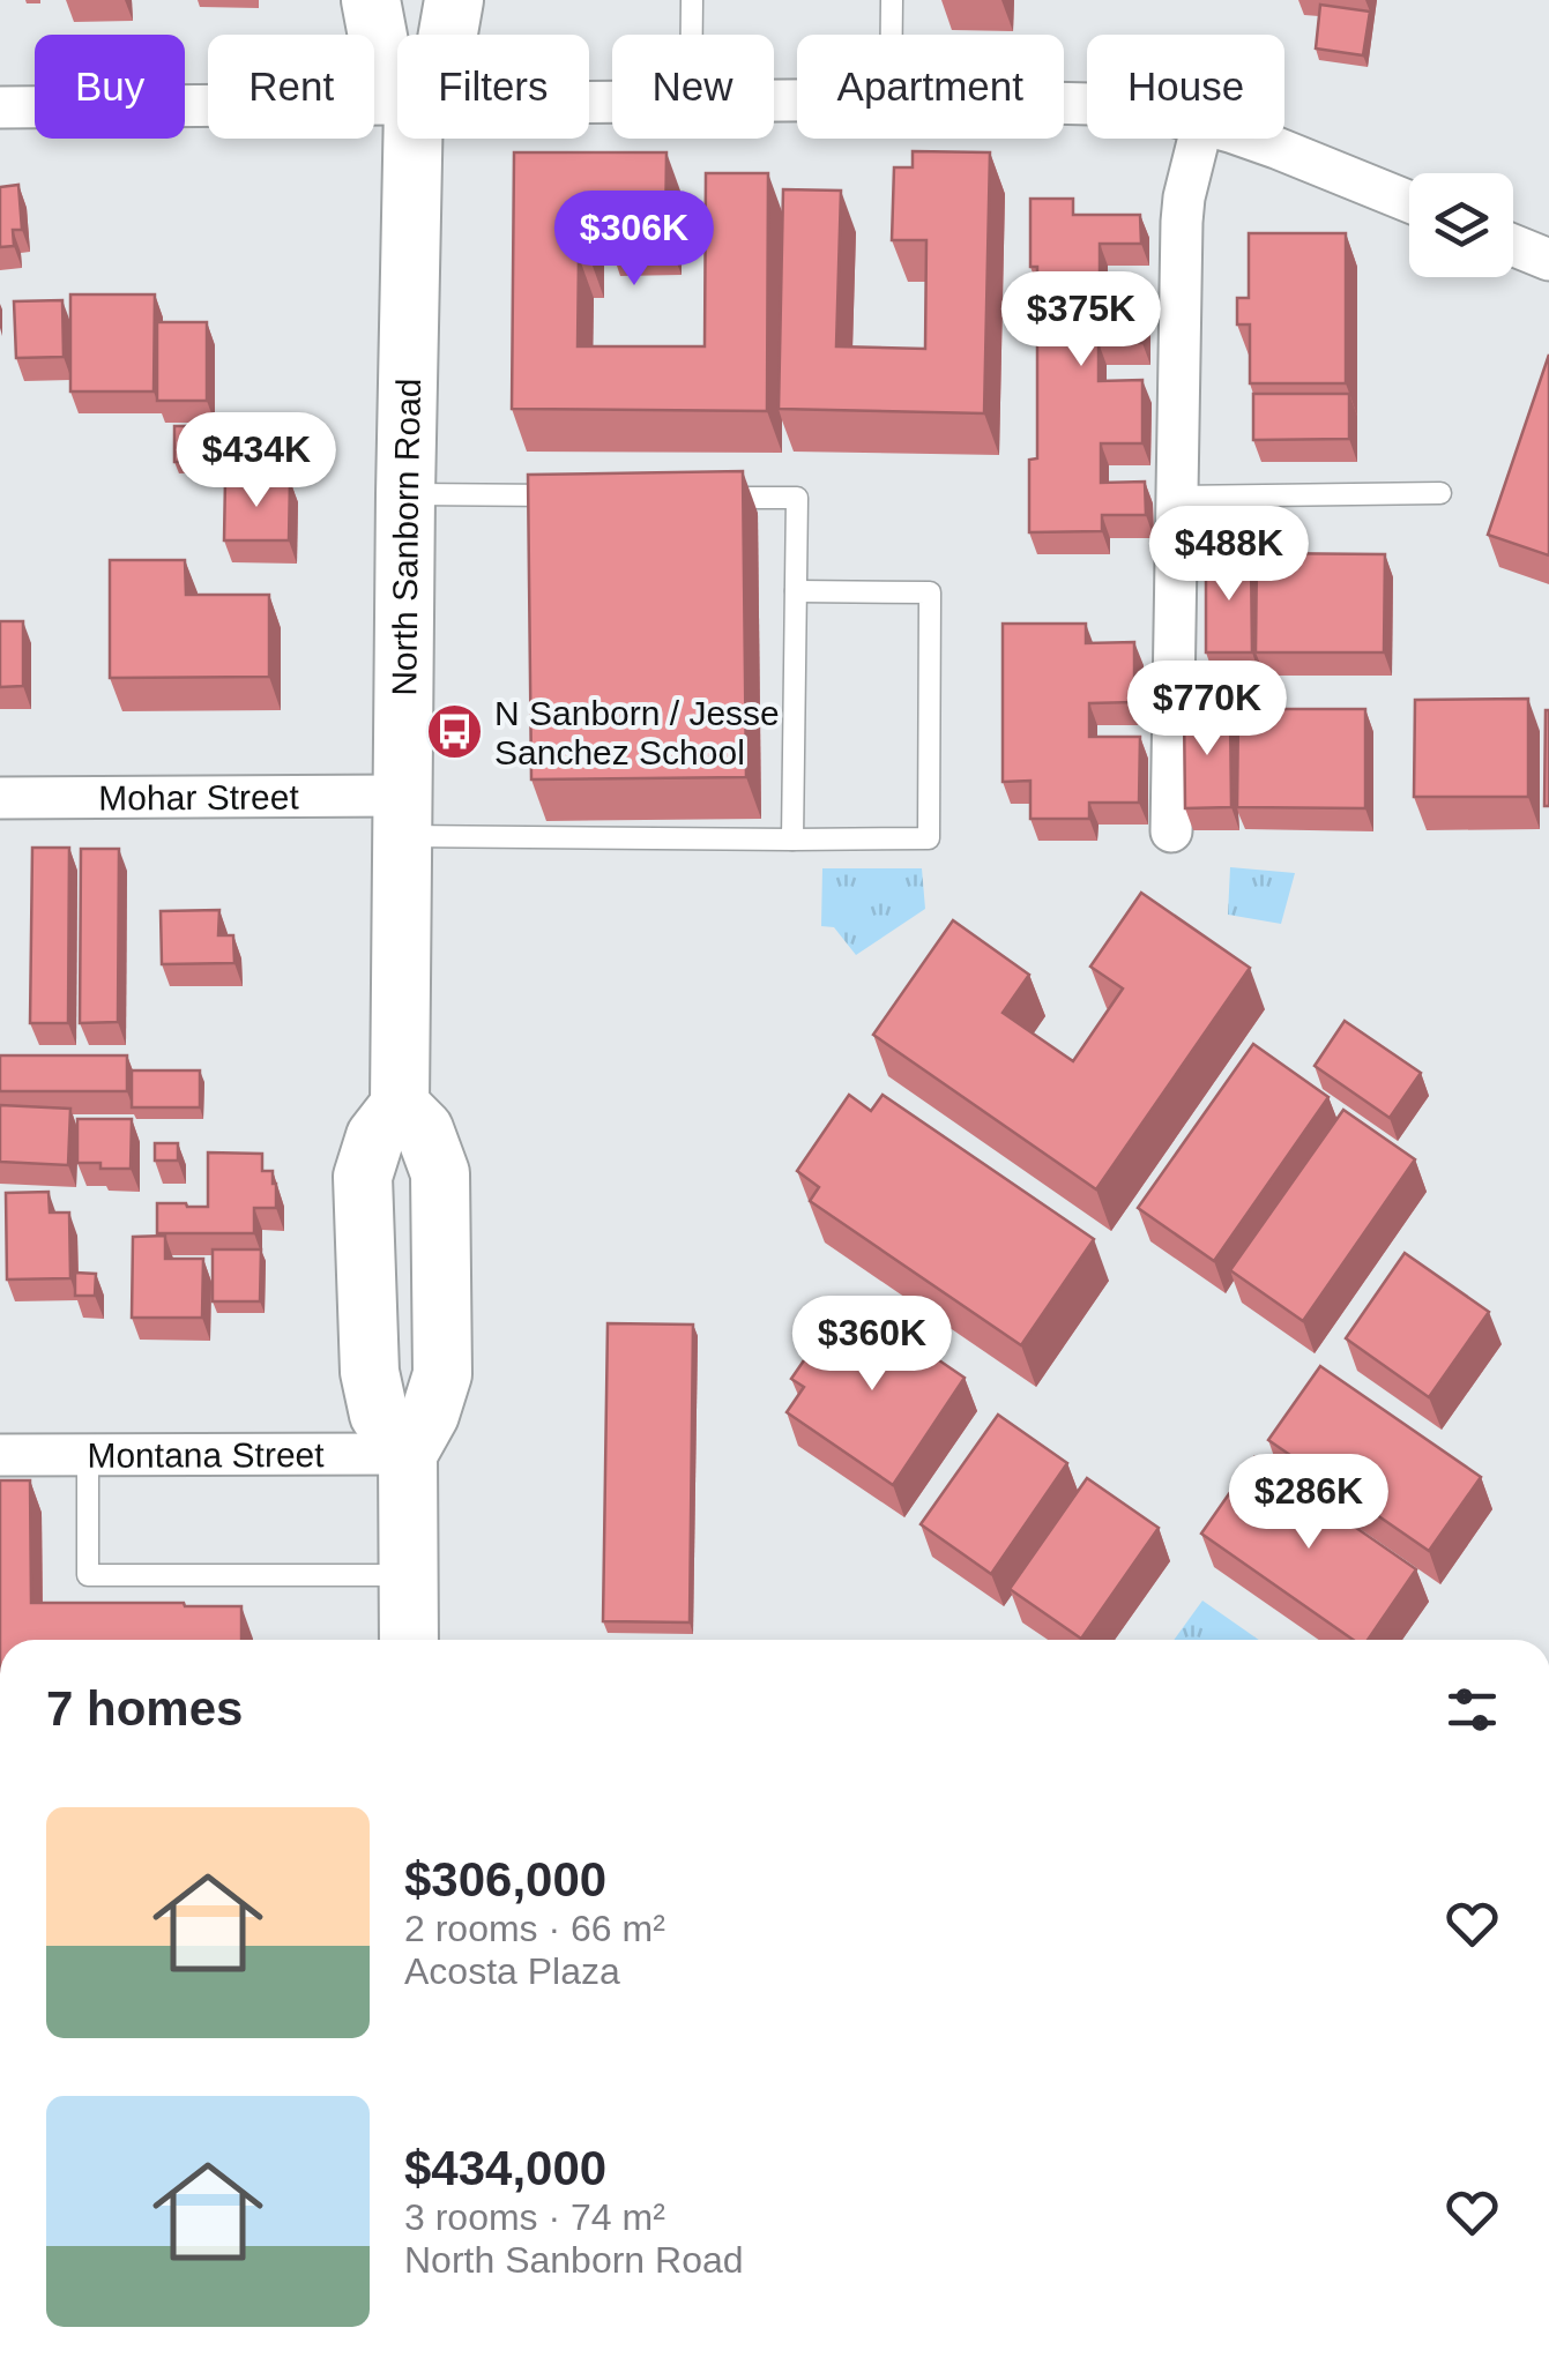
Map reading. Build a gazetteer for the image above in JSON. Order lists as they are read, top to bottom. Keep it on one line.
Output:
{"streets":{"main road":["North Sanborn Road"],"street":["Mohar Street","Montana Street"]},"crossings":[["North Sanborn Road","Mohar Street"]],"places":{"bus stop":["N Sanborn / Jesse Sanchez School"]},"page":{"chip":["Buy","Rent","Filters","New","Apartment","House"],"price":["$306K","$375K","$434K","$488K","$770K","$360K","$286K"],"heading":"7 homes","list":[{"name":"$306,000","note":"2 rooms · 66 m² · Acosta Plaza"},{"name":"$434,000","note":"3 rooms · 74 m² · North Sanborn Road"}]}}
